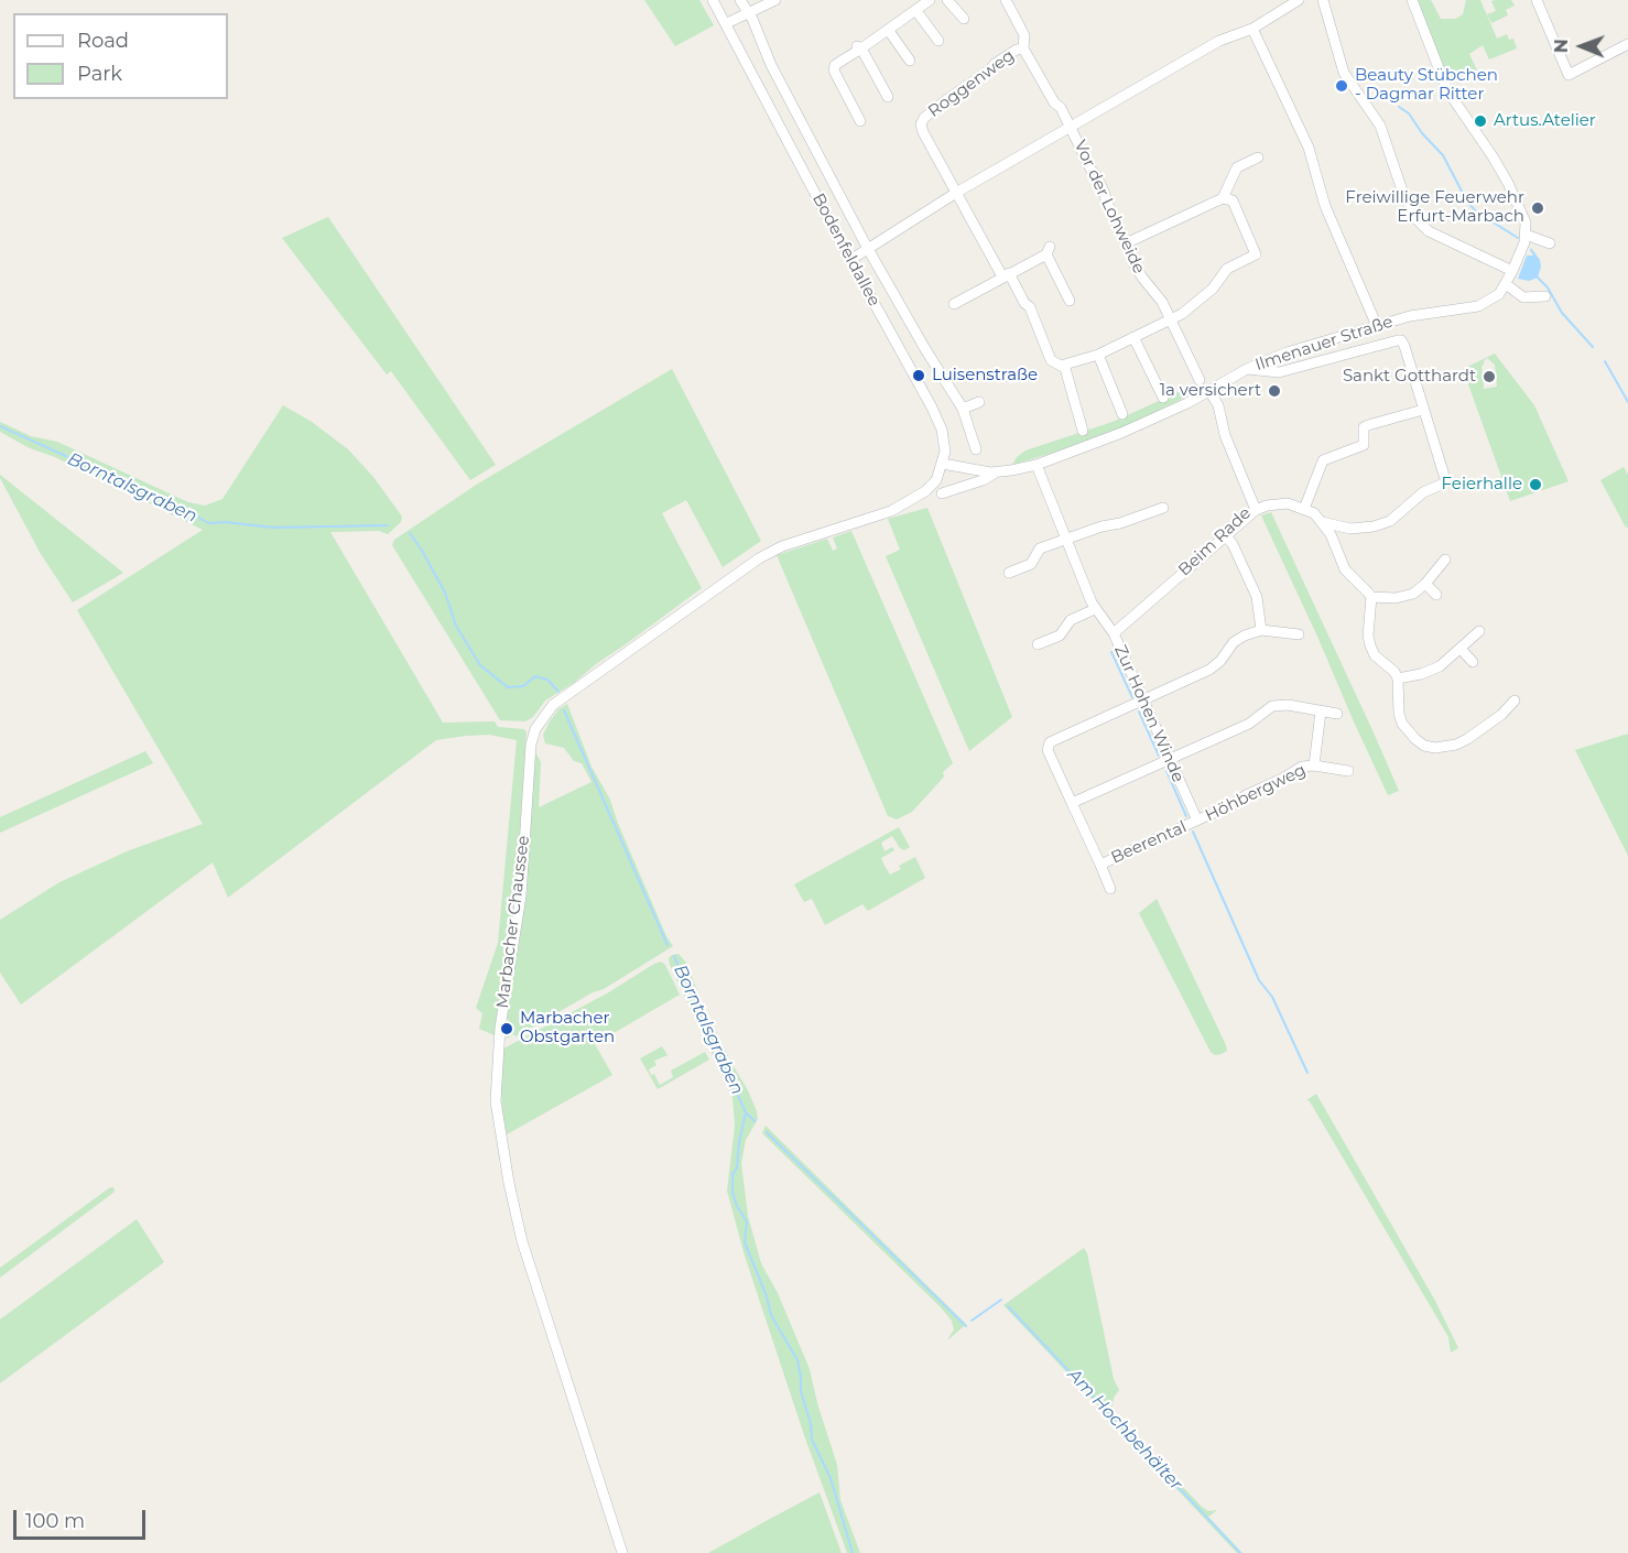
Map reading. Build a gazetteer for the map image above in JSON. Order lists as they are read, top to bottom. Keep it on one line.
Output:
{"streets":{"street":["Roggenweg","Vor der Lohweide","Bodenfeldallee","Ilmenauer Straße","Beim Rade","Zur Hohen Winde","Höhbergweg","Beerental","Marbacher Chaussee"]},"crossings":[["Roggenweg","Vor der Lohweide"],["Bodenfeldallee","Ilmenauer Straße"],["Bodenfeldallee","Marbacher Chaussee"],["Ilmenauer Straße","Beim Rade"],["Ilmenauer Straße","Zur Hohen Winde"],["Ilmenauer Straße","Marbacher Chaussee"],["Beim Rade","Zur Hohen Winde"],["Zur Hohen Winde","Höhbergweg"],["Zur Hohen Winde","Beerental"],["Höhbergweg","Beerental"]],"water":["Borntalsgraben","Am Hochbehälter"],"places":["Beauty Stübchen - Dagmar Ritter","Artus.Atelier","Freiwillige Feuerwehr Erfurt-Marbach","Luisenstraße","Sankt Gotthardt","1a versichert","Feierhalle","Marbacher Obstgarten"],"legend":["Road","Park"],"scale_bar":"100 m","north":"left"}
